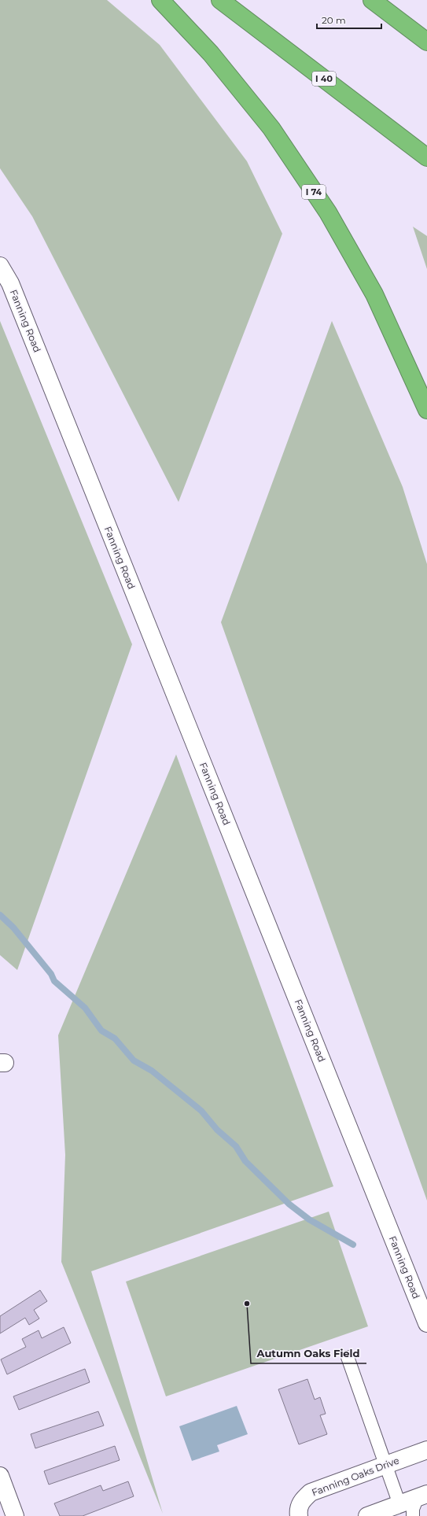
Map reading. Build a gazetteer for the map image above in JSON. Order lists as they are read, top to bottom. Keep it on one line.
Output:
{"streets":{"highway":["I 40","I 74"],"street":["Fanning Road","Fanning Oaks Drive"]},"places":["Autumn Oaks Field"],"scale_bar":"20 m"}
